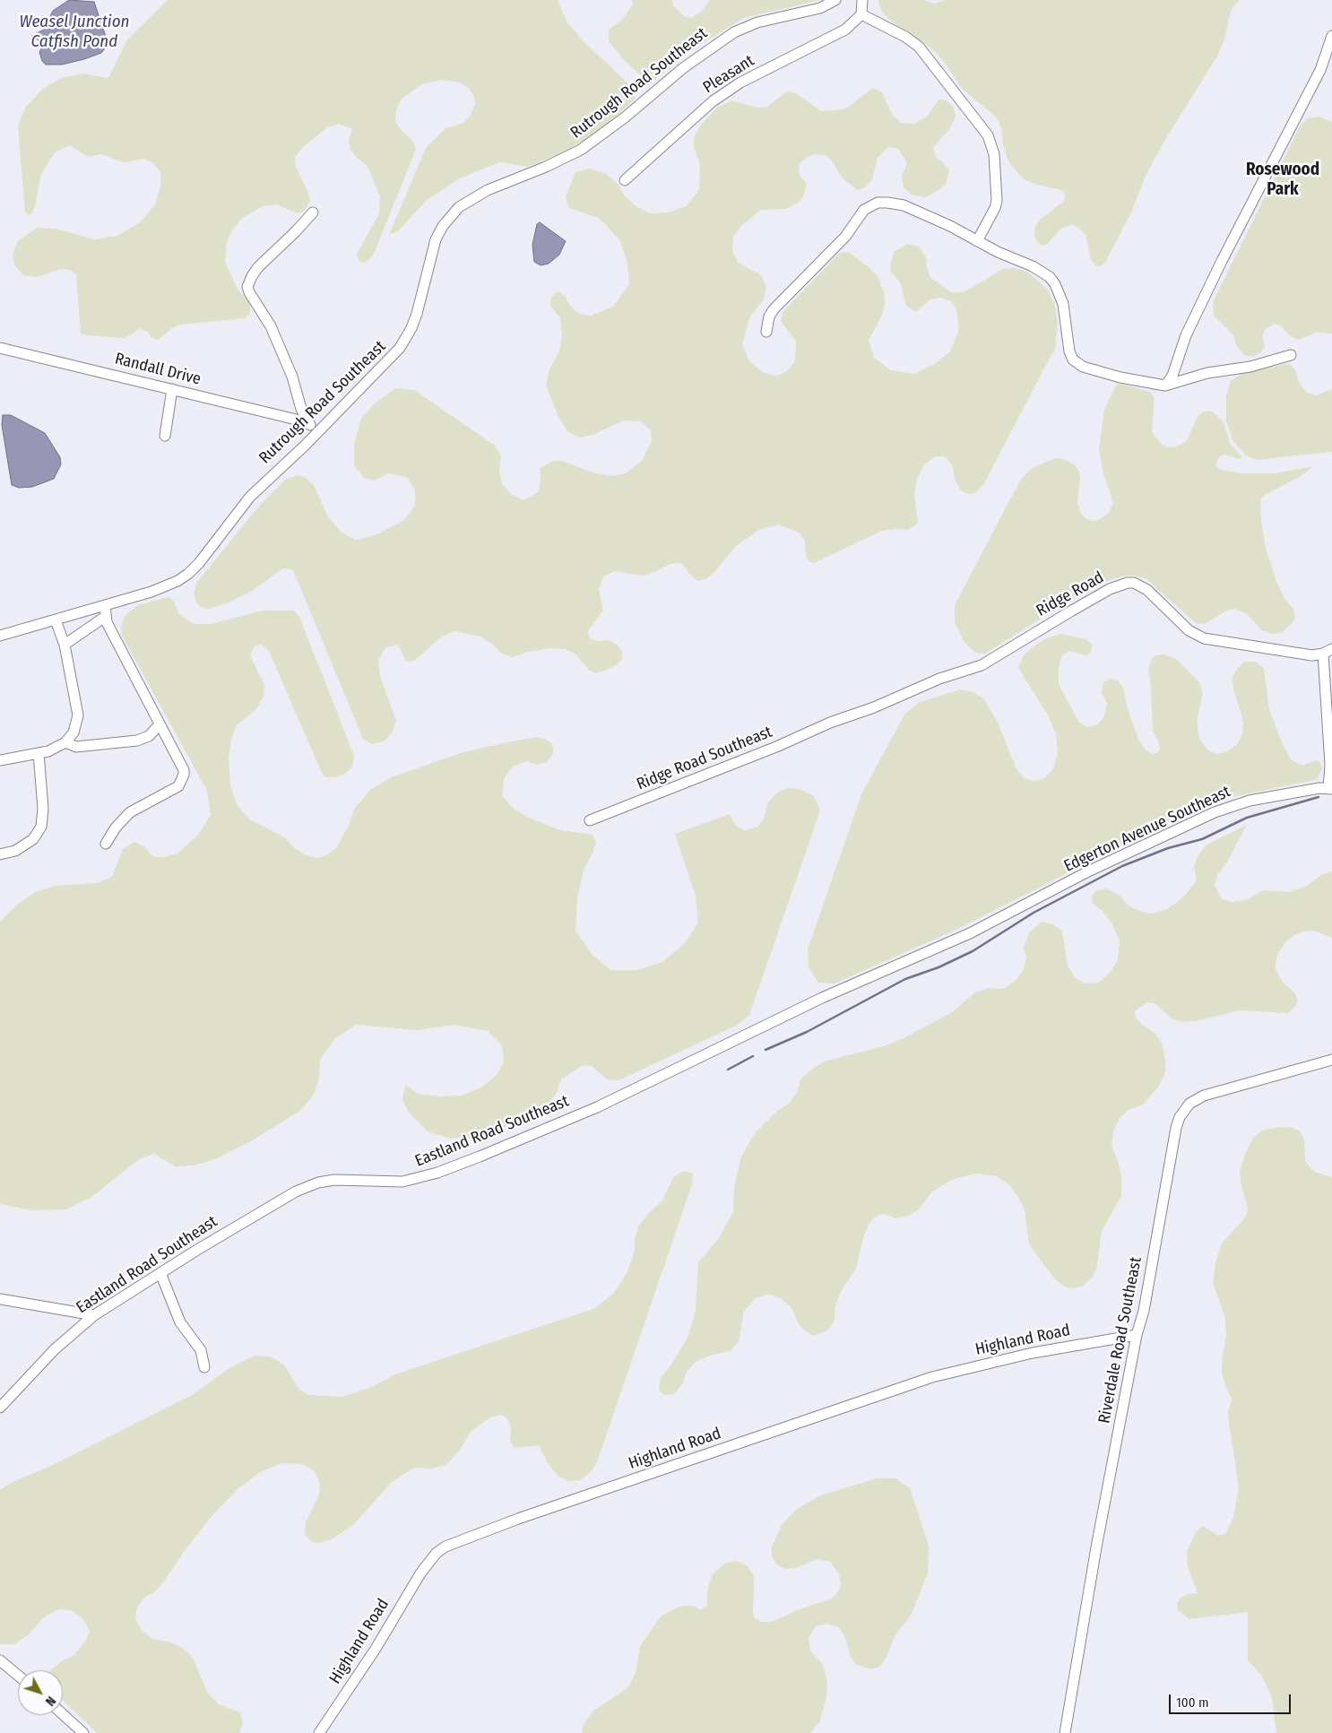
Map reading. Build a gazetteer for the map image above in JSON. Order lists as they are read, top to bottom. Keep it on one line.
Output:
{"streets":{"street":["Pleasant","Rutrough Road Southeast","Randall Drive","Ridge Road","Ridge Road Southeast","Edgerton Avenue Southeast","Eastland Road Southeast","Highland Road","Riverdale Road Southeast"]},"crossings":[["Ridge Road","Ridge Road Southeast"],["Ridge Road","Edgerton Avenue Southeast"],["Edgerton Avenue Southeast","Eastland Road Southeast"],["Highland Road","Riverdale Road Southeast"]],"districts":["Rosewood Park"],"water":["Weasel Junction Catfish Pond"],"scale_bar":"100 m","north":"bottom right"}
